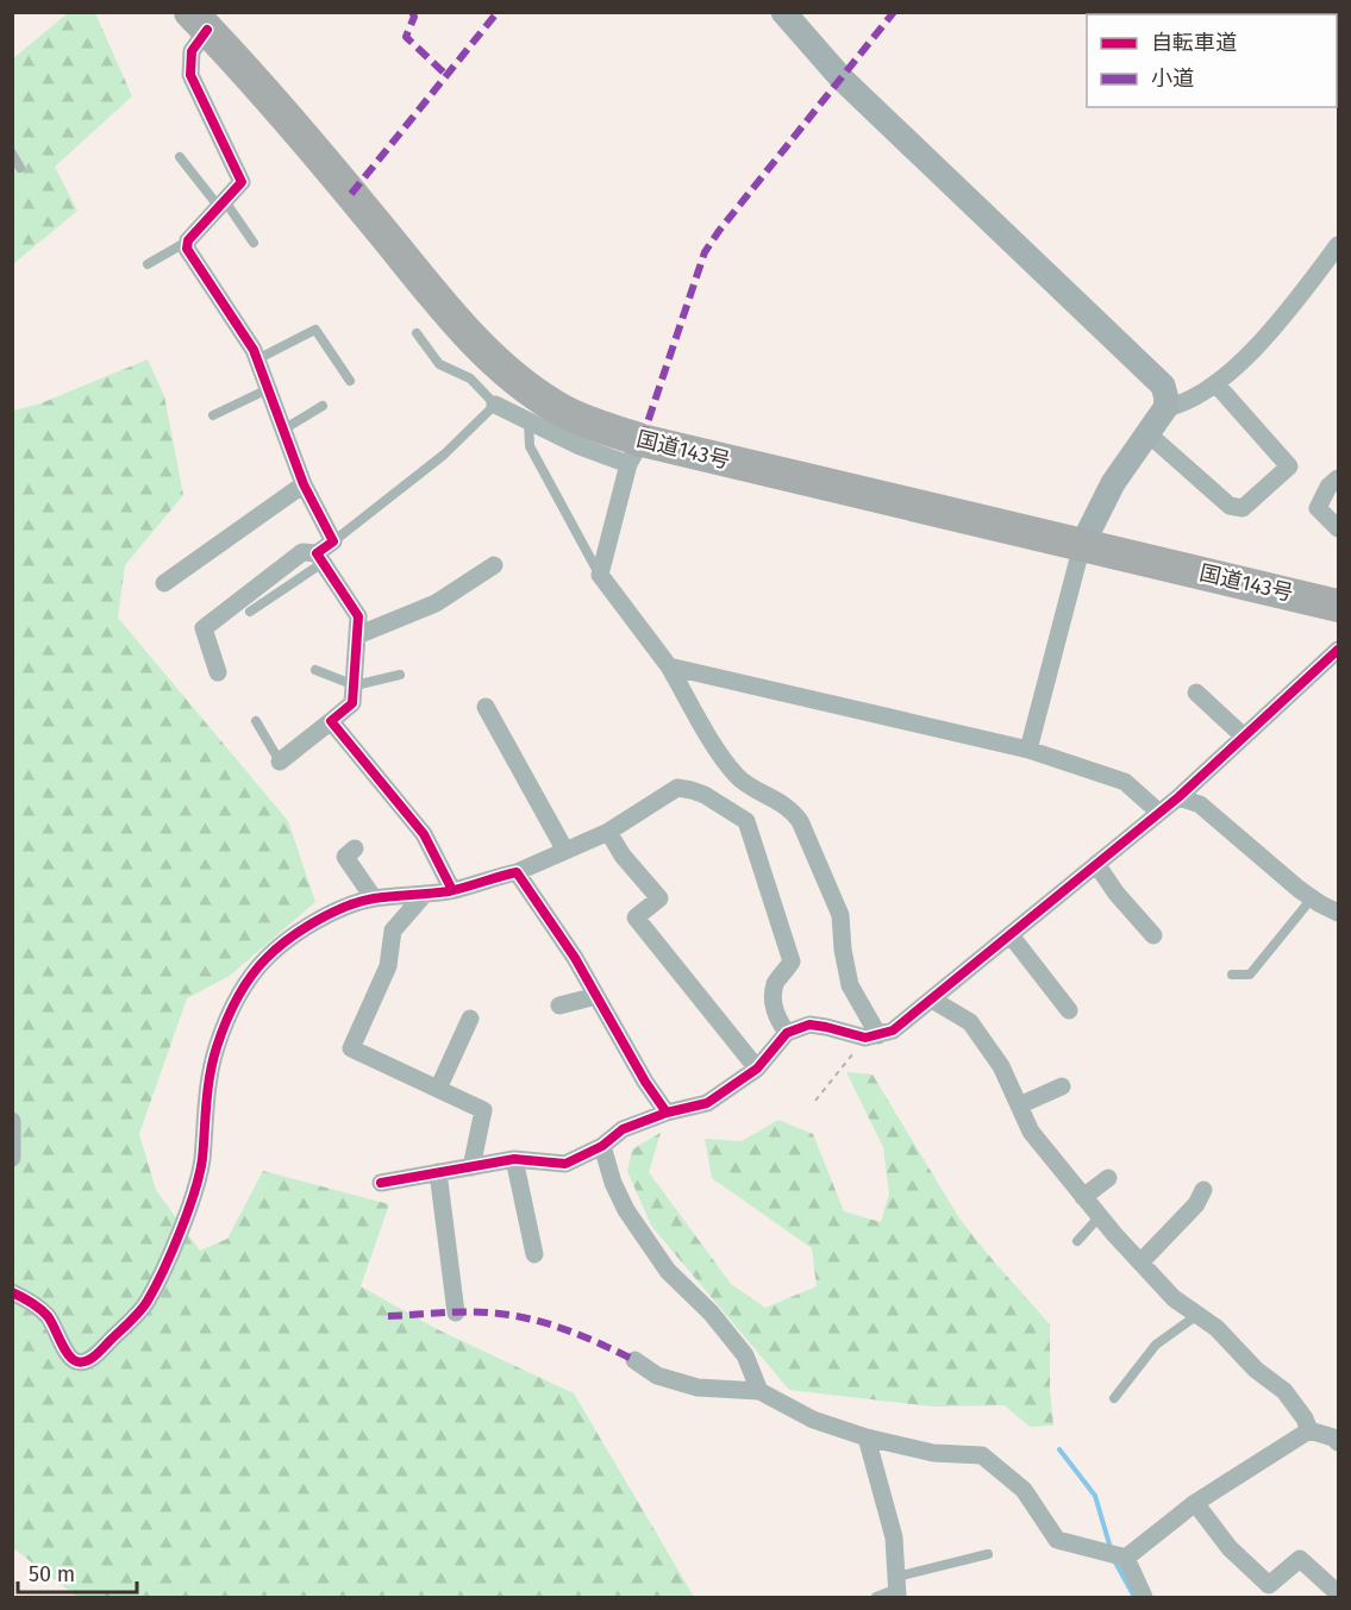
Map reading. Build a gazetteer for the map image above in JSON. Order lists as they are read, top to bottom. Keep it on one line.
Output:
{"streets":{"highway":["国道143号"]},"legend":["自転車道","小道"],"scale_bar":"50 m"}
